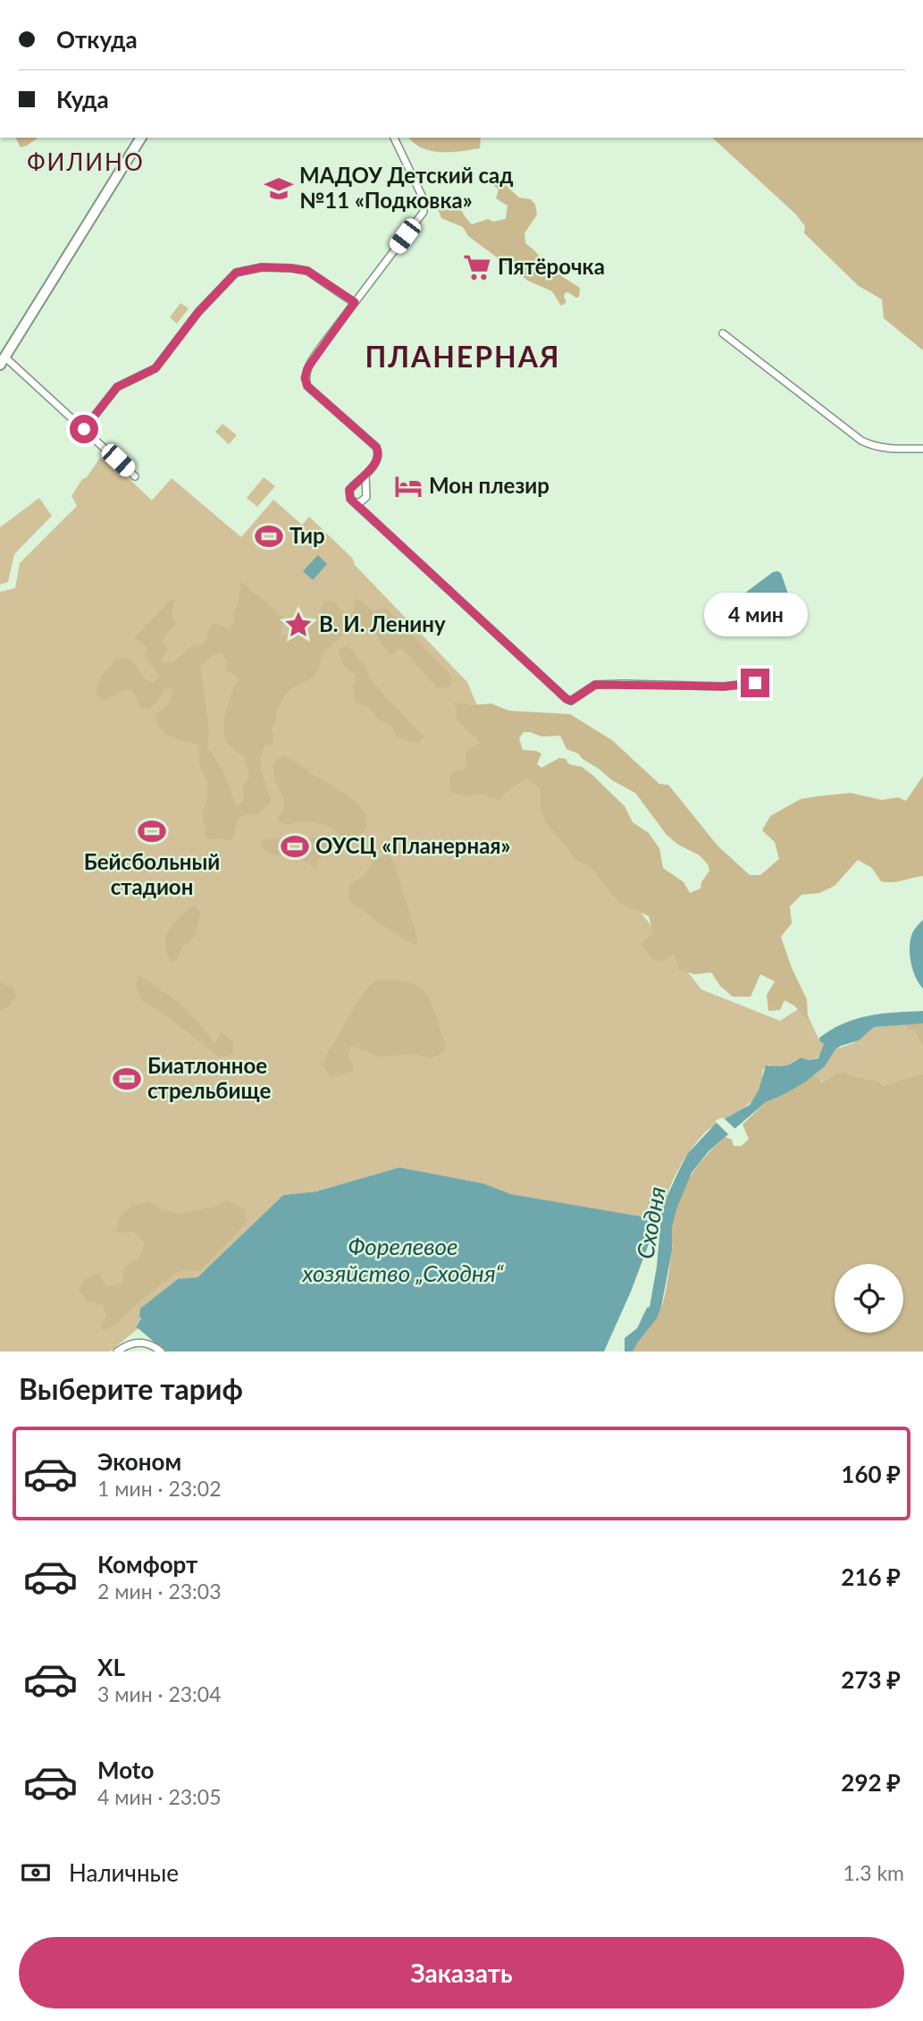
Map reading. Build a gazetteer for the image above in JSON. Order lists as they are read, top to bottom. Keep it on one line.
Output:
{"districts":["ФИЛИНО","ПЛАНЕРНАЯ"],"water":["Сходня","Форелевое хозяйство „Сходня“"],"places":{"school or university":["МАДОУ Детский сад №11 «Подковка»"],"supermarket":["Пятёрочка"],"hotel":["Мон плезир"],"sports":["Тир","Бейсбольный стадион","ОУСЦ «Планерная»","Биатлонное стрельбище"],"place":["В. И. Ленину"]},"page":{"banner":["Откуда","Куда"],"bubble":"4 мин","heading":"Выберите тариф","list":[{"name":"Эконом","note":"1 мин · 23:02","value":"160 ₽"},{"name":"Комфорт","note":"2 мин · 23:03","value":"216 ₽"},{"name":"XL","note":"3 мин · 23:04","value":"273 ₽"},{"name":"Moto","note":"4 мин · 23:05","value":"292 ₽"}],"pay":["Наличные","1.3 km"],"buttons":"Заказать"}}
